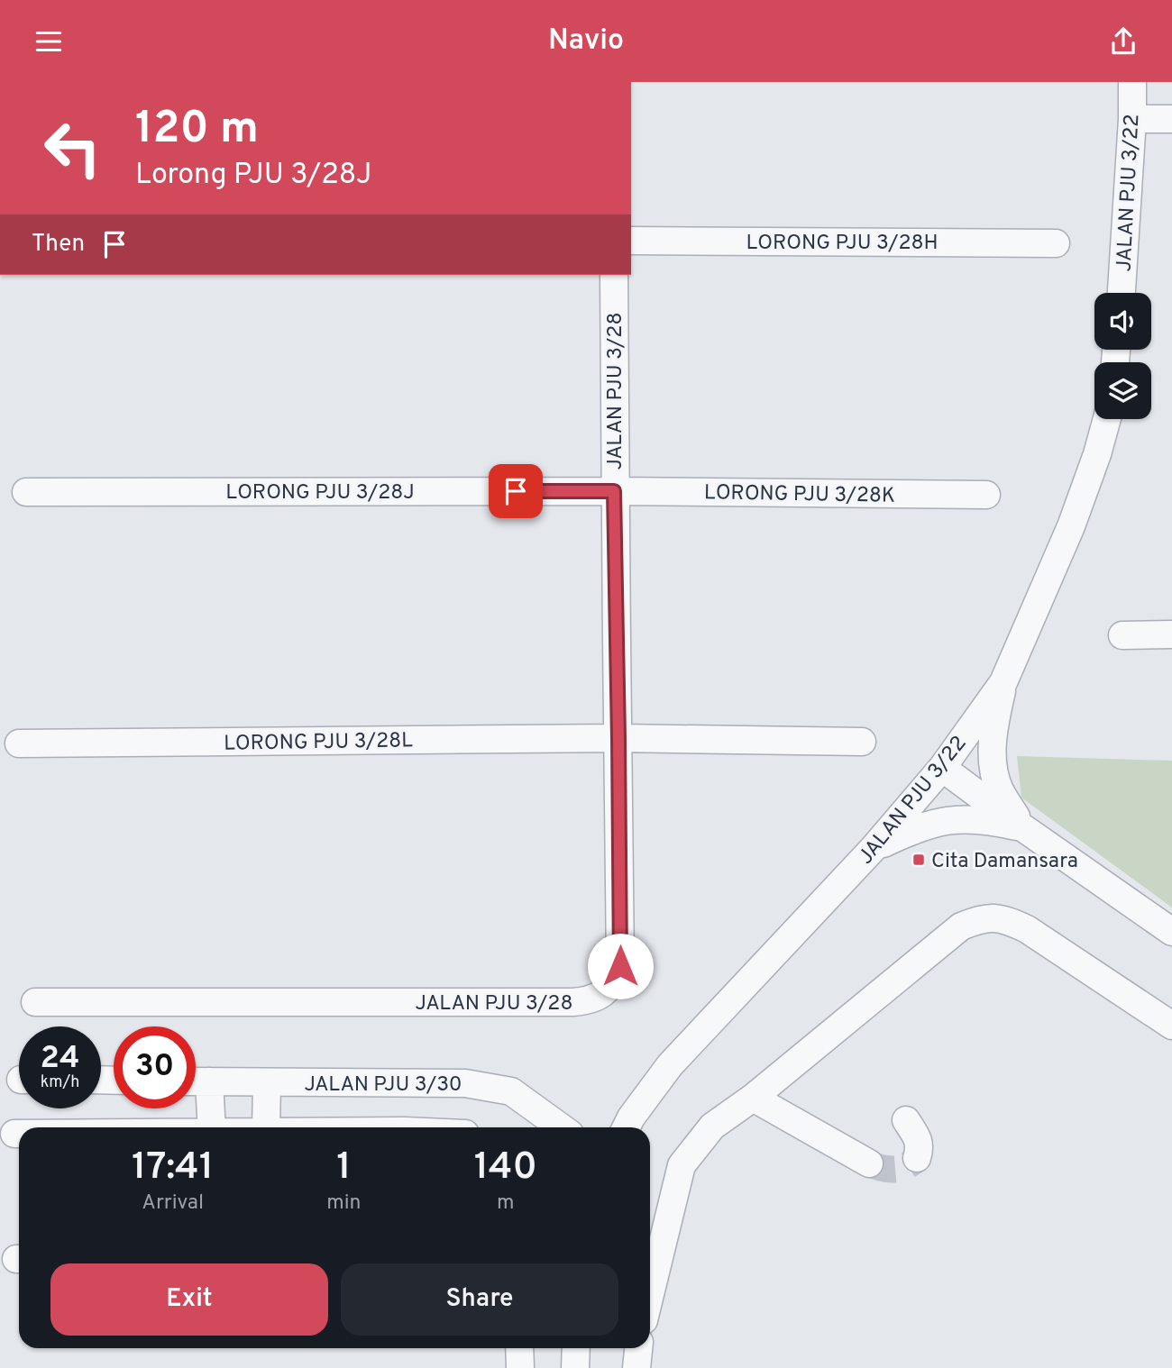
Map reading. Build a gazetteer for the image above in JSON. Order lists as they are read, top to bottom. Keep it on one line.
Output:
{"streets":{"street":["JALAN PJU 3/22","LORONG PJU 3/28H","JALAN PJU 3/28","LORONG PJU 3/28J","LORONG PJU 3/28K","LORONG PJU 3/28L","JALAN PJU 3/30"]},"crossings":[["JALAN PJU 3/28","LORONG PJU 3/28J"],["JALAN PJU 3/28","LORONG PJU 3/28K"],["JALAN PJU 3/28","LORONG PJU 3/28L"],["LORONG PJU 3/28J","LORONG PJU 3/28K"]],"places":{"transit":["Cita Damansara"]},"page":{"header":"Navio","turn":["120 m","Lorong PJU 3/28J"],"then":"Then","speed":"24 km/h","limit":"30","eta":["17:41","Arrival","1","min","140","m"],"buttons":["Exit","Share"]}}
